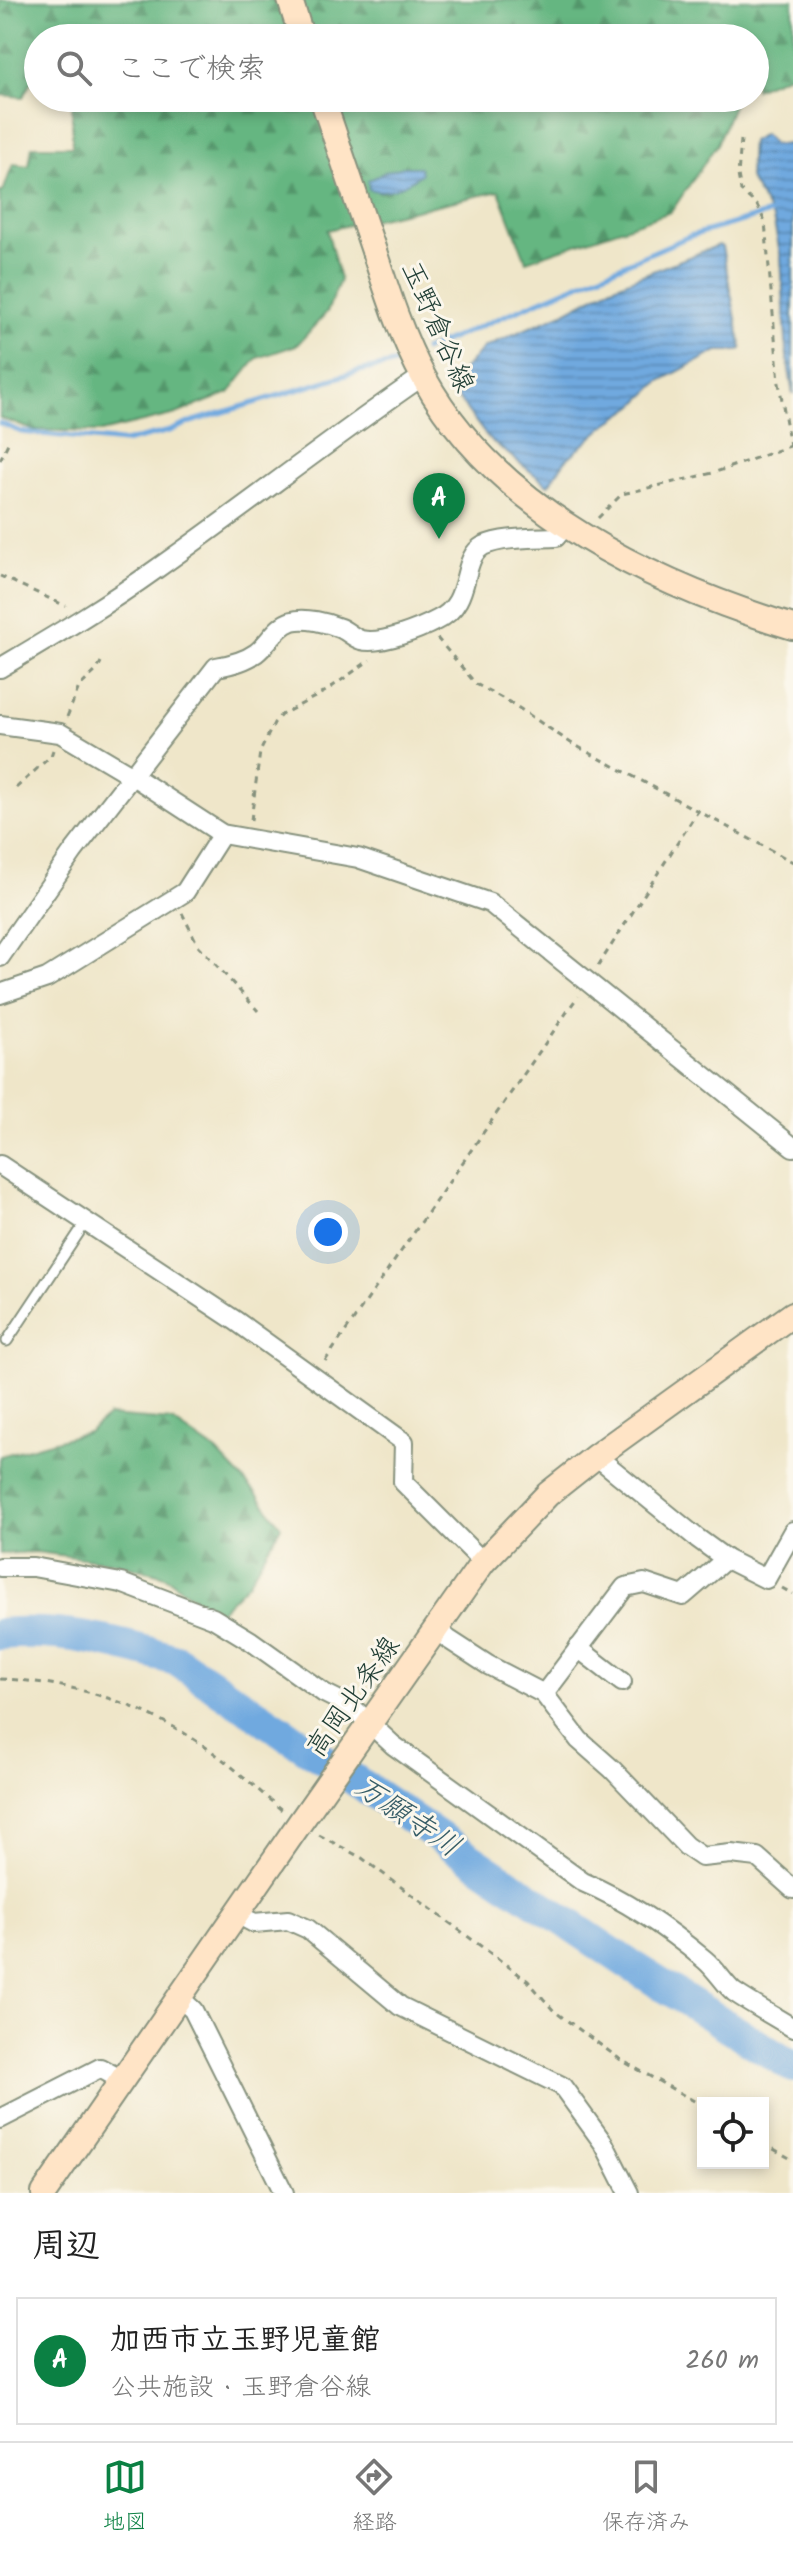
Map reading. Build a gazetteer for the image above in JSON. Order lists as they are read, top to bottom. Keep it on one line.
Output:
{"streets":{"main road":["玉野倉谷線","高岡北条線"]},"water":["万願寺川"],"page":{"search":"ここで検索","pins":"A","heading":"周辺","list":[{"mark":"A","name":"加西市立玉野児童館","note":"公共施設 · 玉野倉谷線","value":"260 m"}],"nav":["地図","経路","保存済み"]}}
